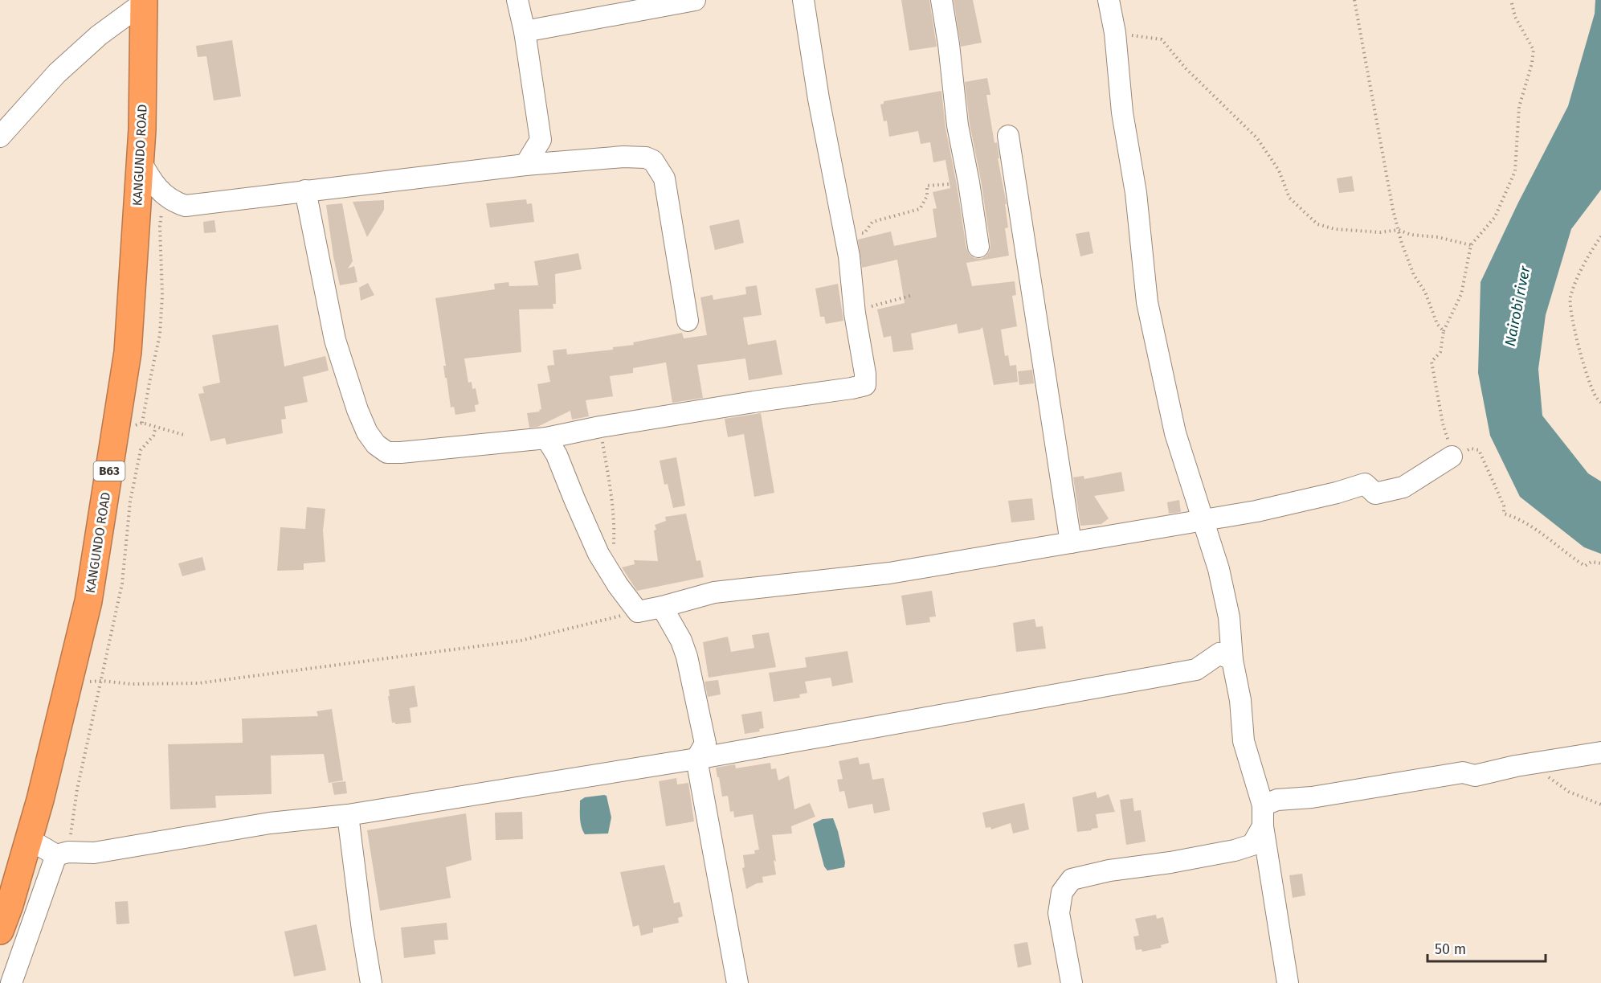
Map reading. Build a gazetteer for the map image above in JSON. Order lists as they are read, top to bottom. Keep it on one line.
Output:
{"streets":{"highway":["KANGUNDO ROAD","B63"]},"water":["Nairobi river"],"scale_bar":"50 m"}
